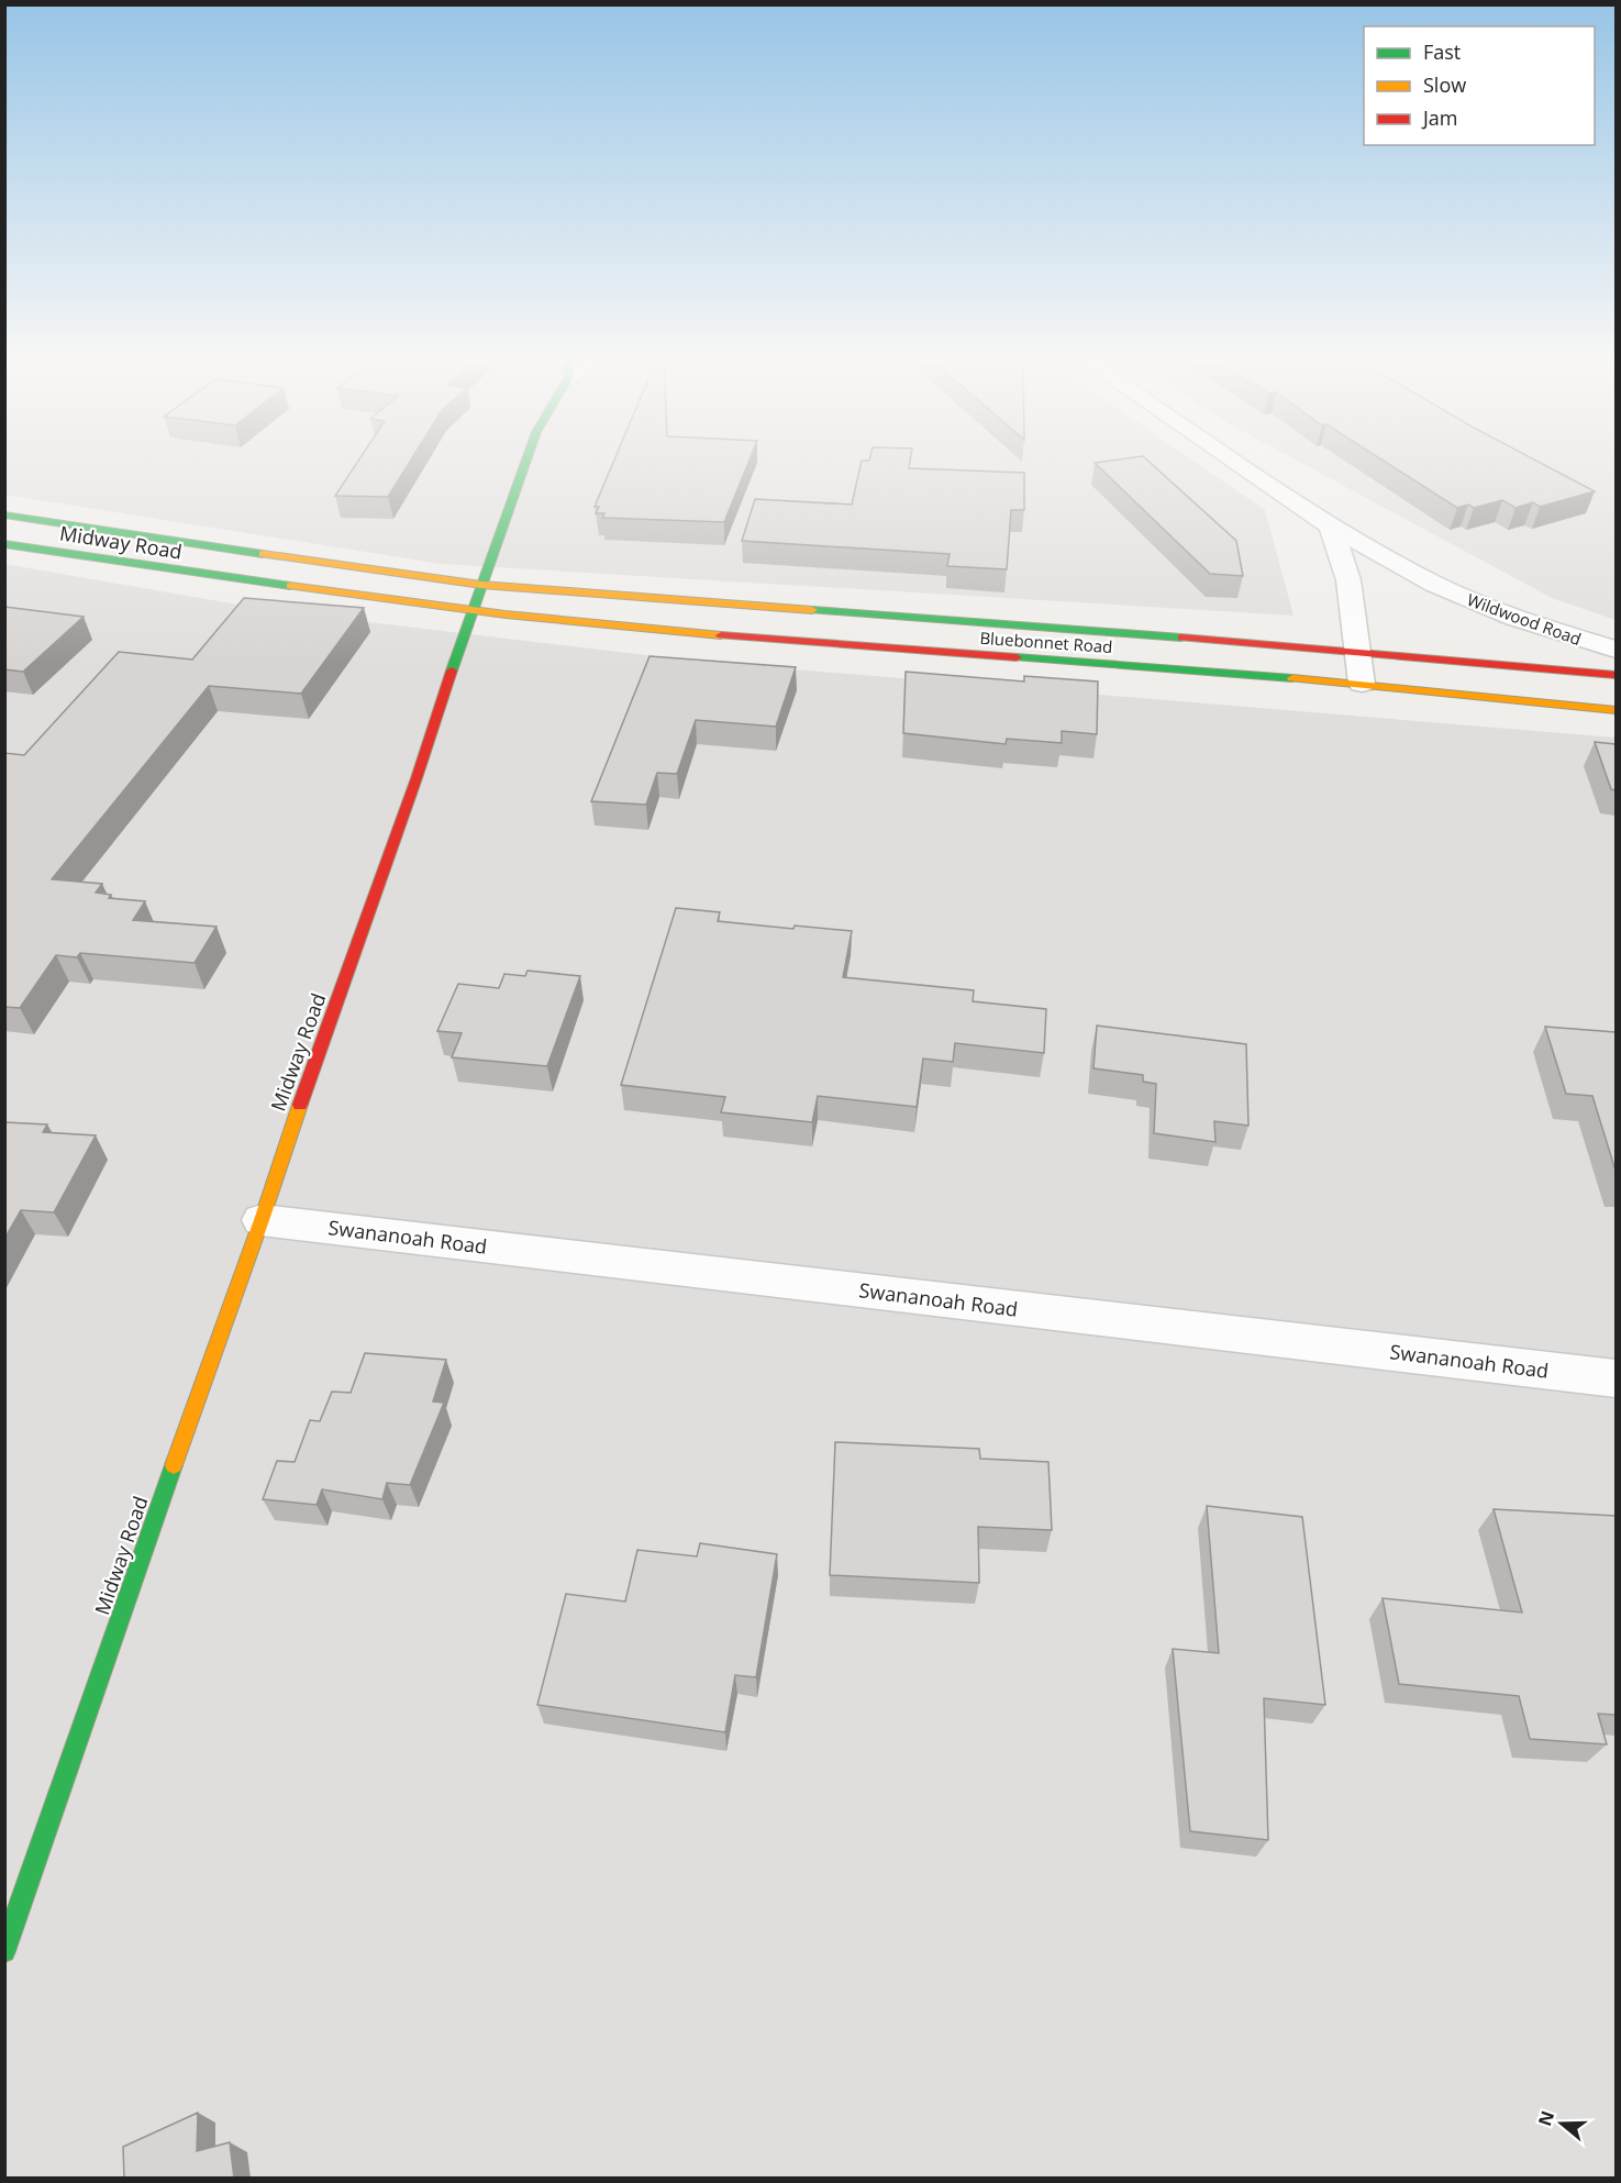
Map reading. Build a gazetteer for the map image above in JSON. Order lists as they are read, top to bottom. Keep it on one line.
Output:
{"streets":{"main road":["Midway Road","Bluebonnet Road"],"street":["Wildwood Road","Swananoah Road"]},"crossings":[["Midway Road","Bluebonnet Road"],["Midway Road","Swananoah Road"]],"legend":["Fast","Slow","Jam"],"north":"left"}
